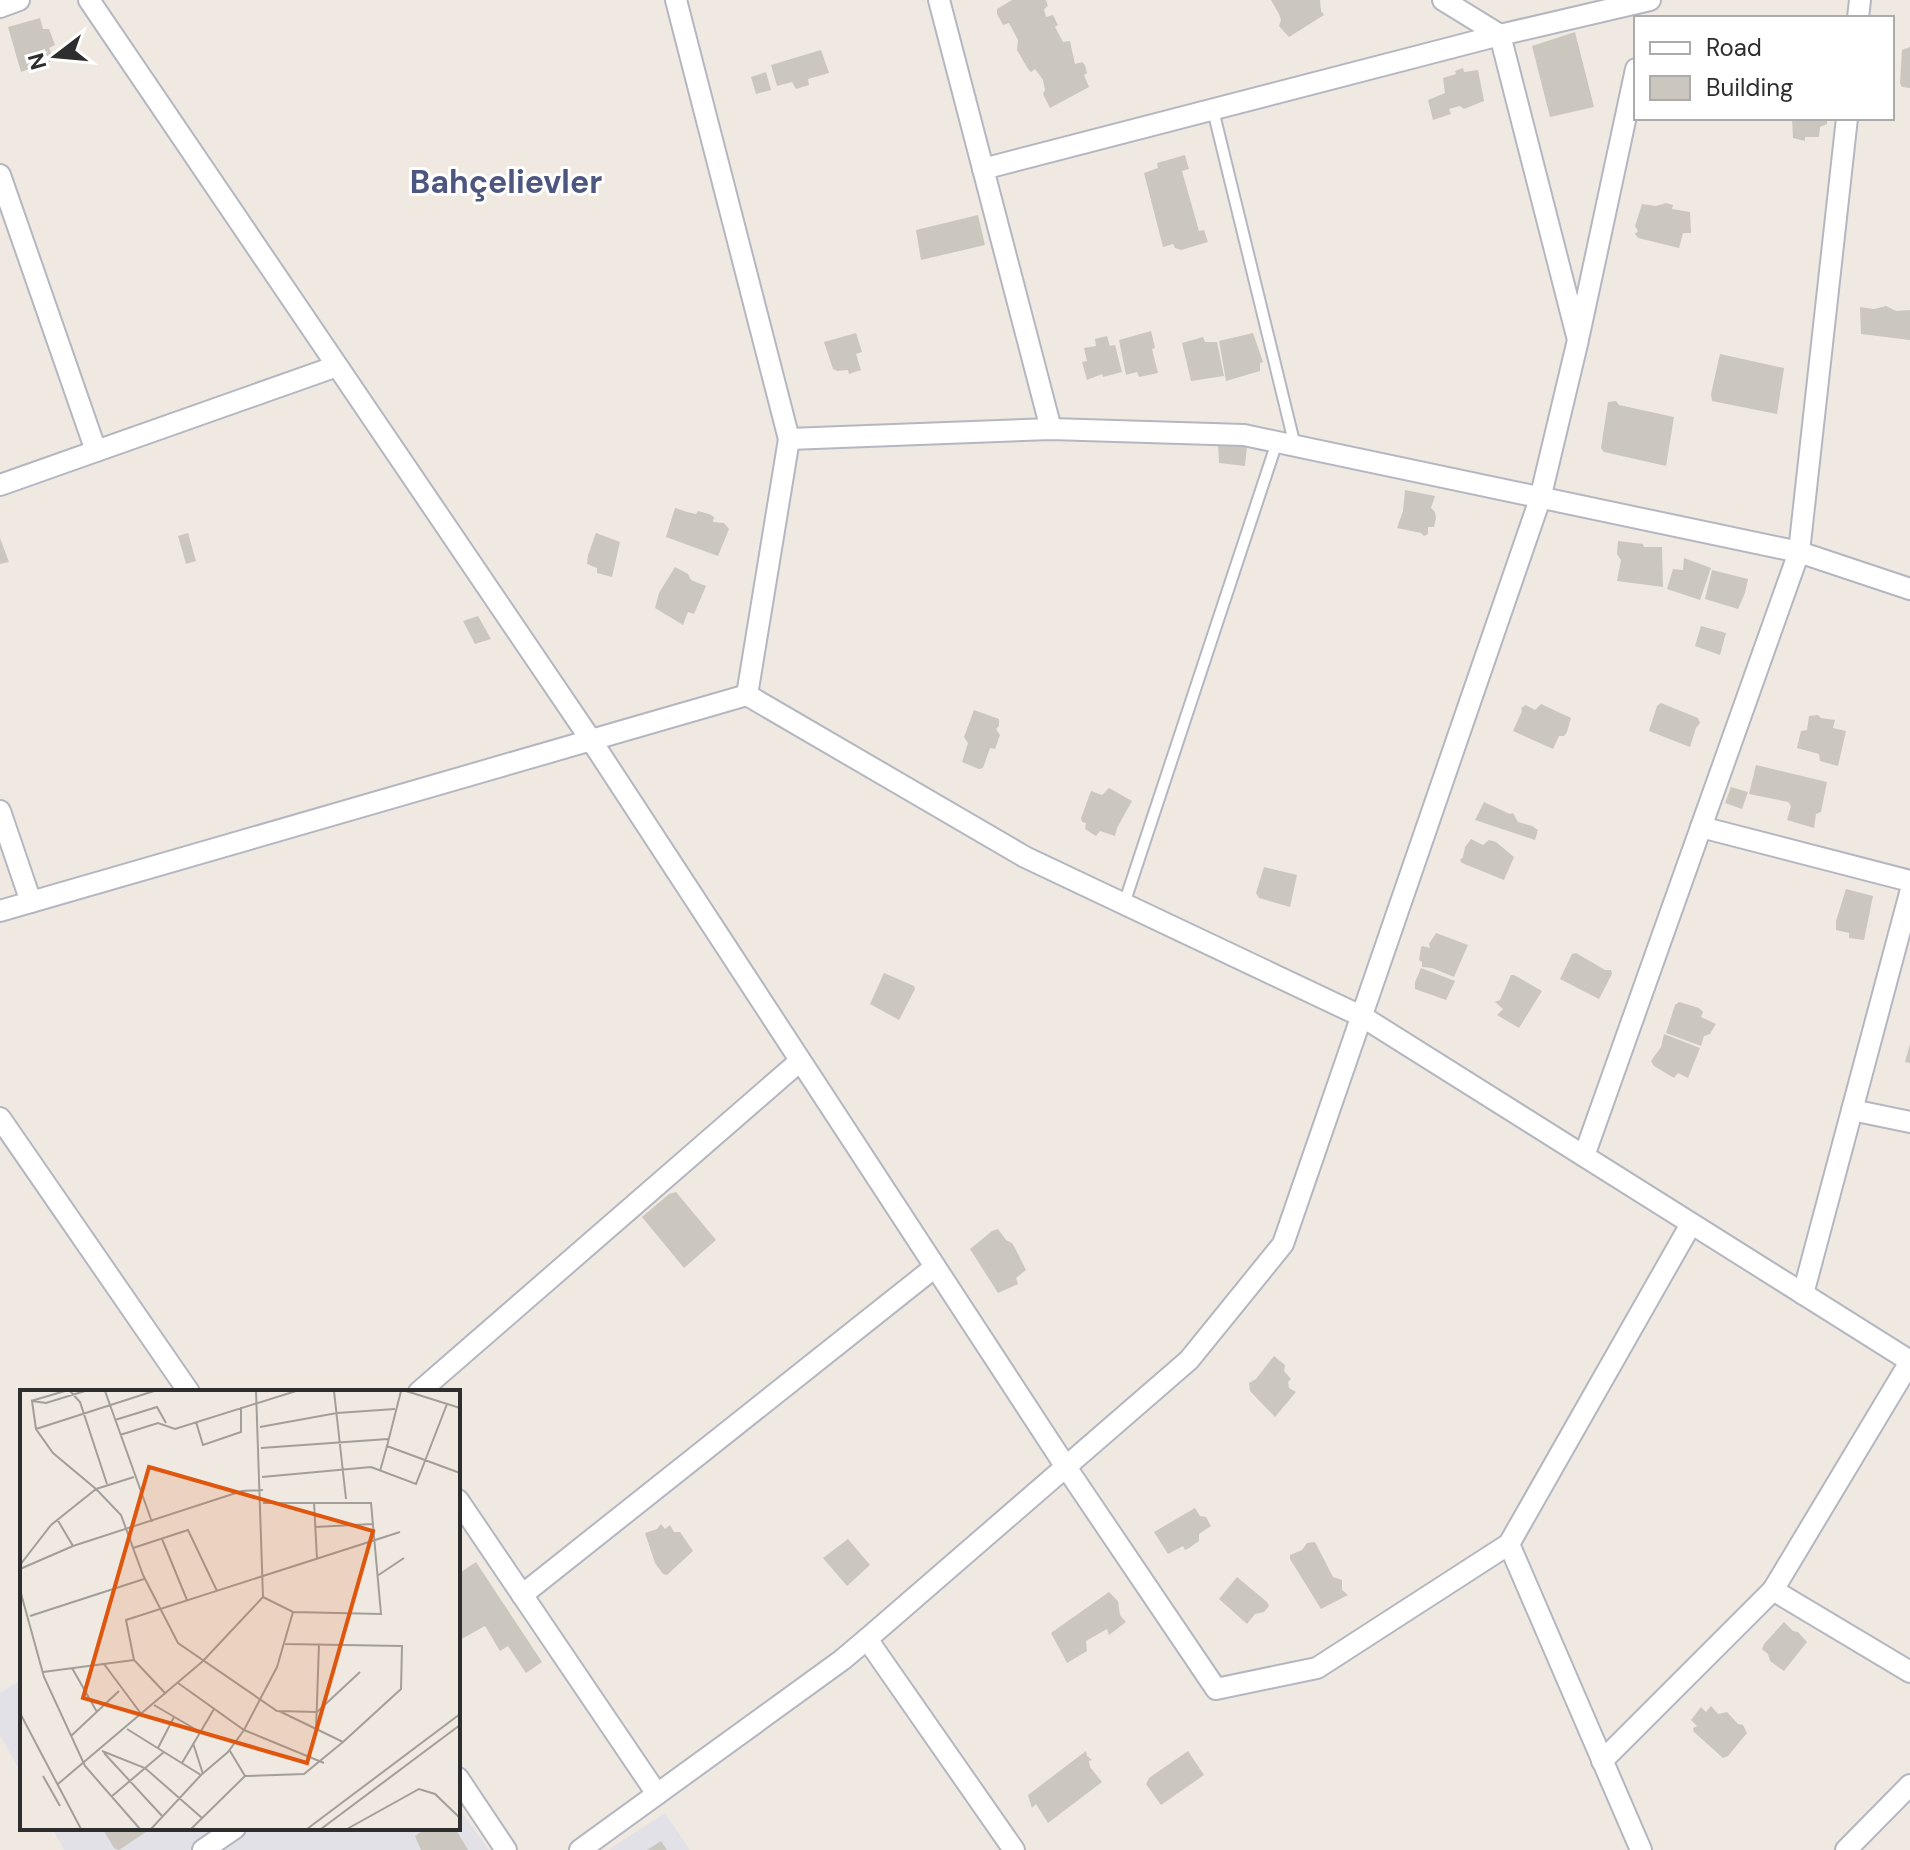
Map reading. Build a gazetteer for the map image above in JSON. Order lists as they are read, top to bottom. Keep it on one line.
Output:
{"districts":["Bahçelievler"],"legend":["Road","Building"],"north":"left"}
